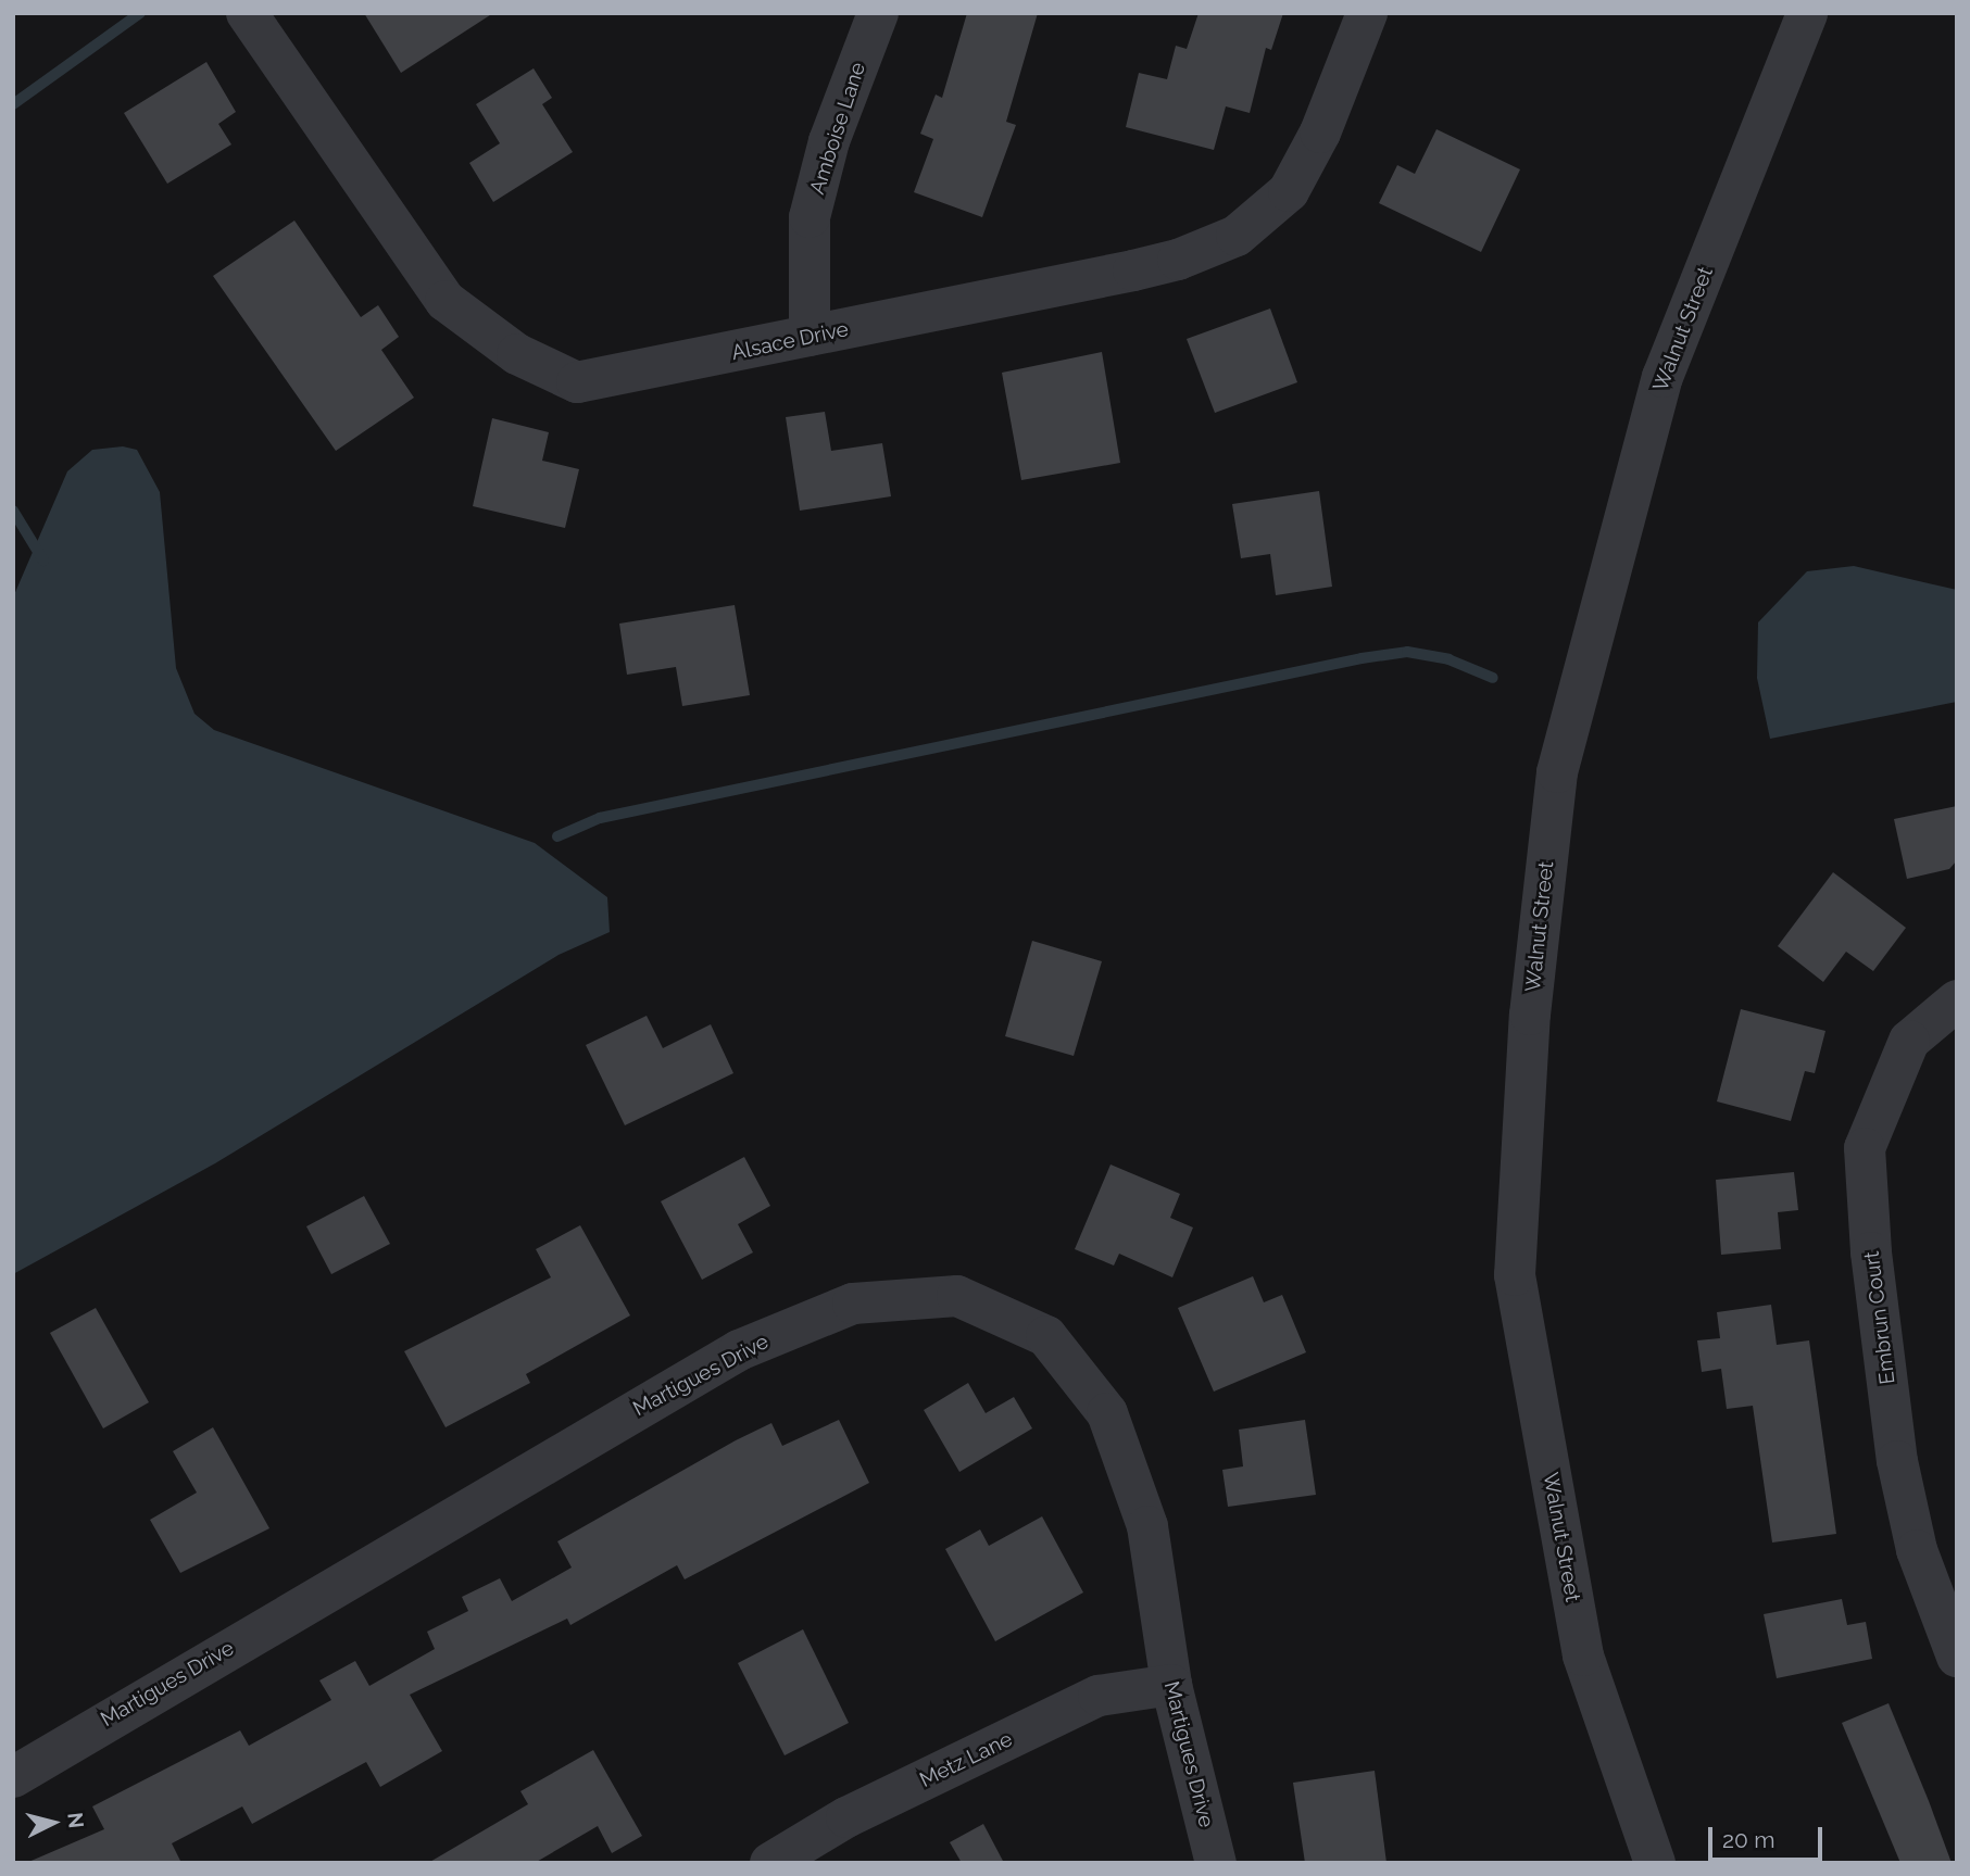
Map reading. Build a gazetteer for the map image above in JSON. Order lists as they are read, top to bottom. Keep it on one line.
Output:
{"streets":{"street":["Amboise Lane","Walnut Street","Alsace Drive","Embrun Court","Martigues Drive","Metz Lane"]},"crossings":[["Amboise Lane","Alsace Drive"],["Martigues Drive","Metz Lane"]],"scale_bar":"20 m","north":"right"}
